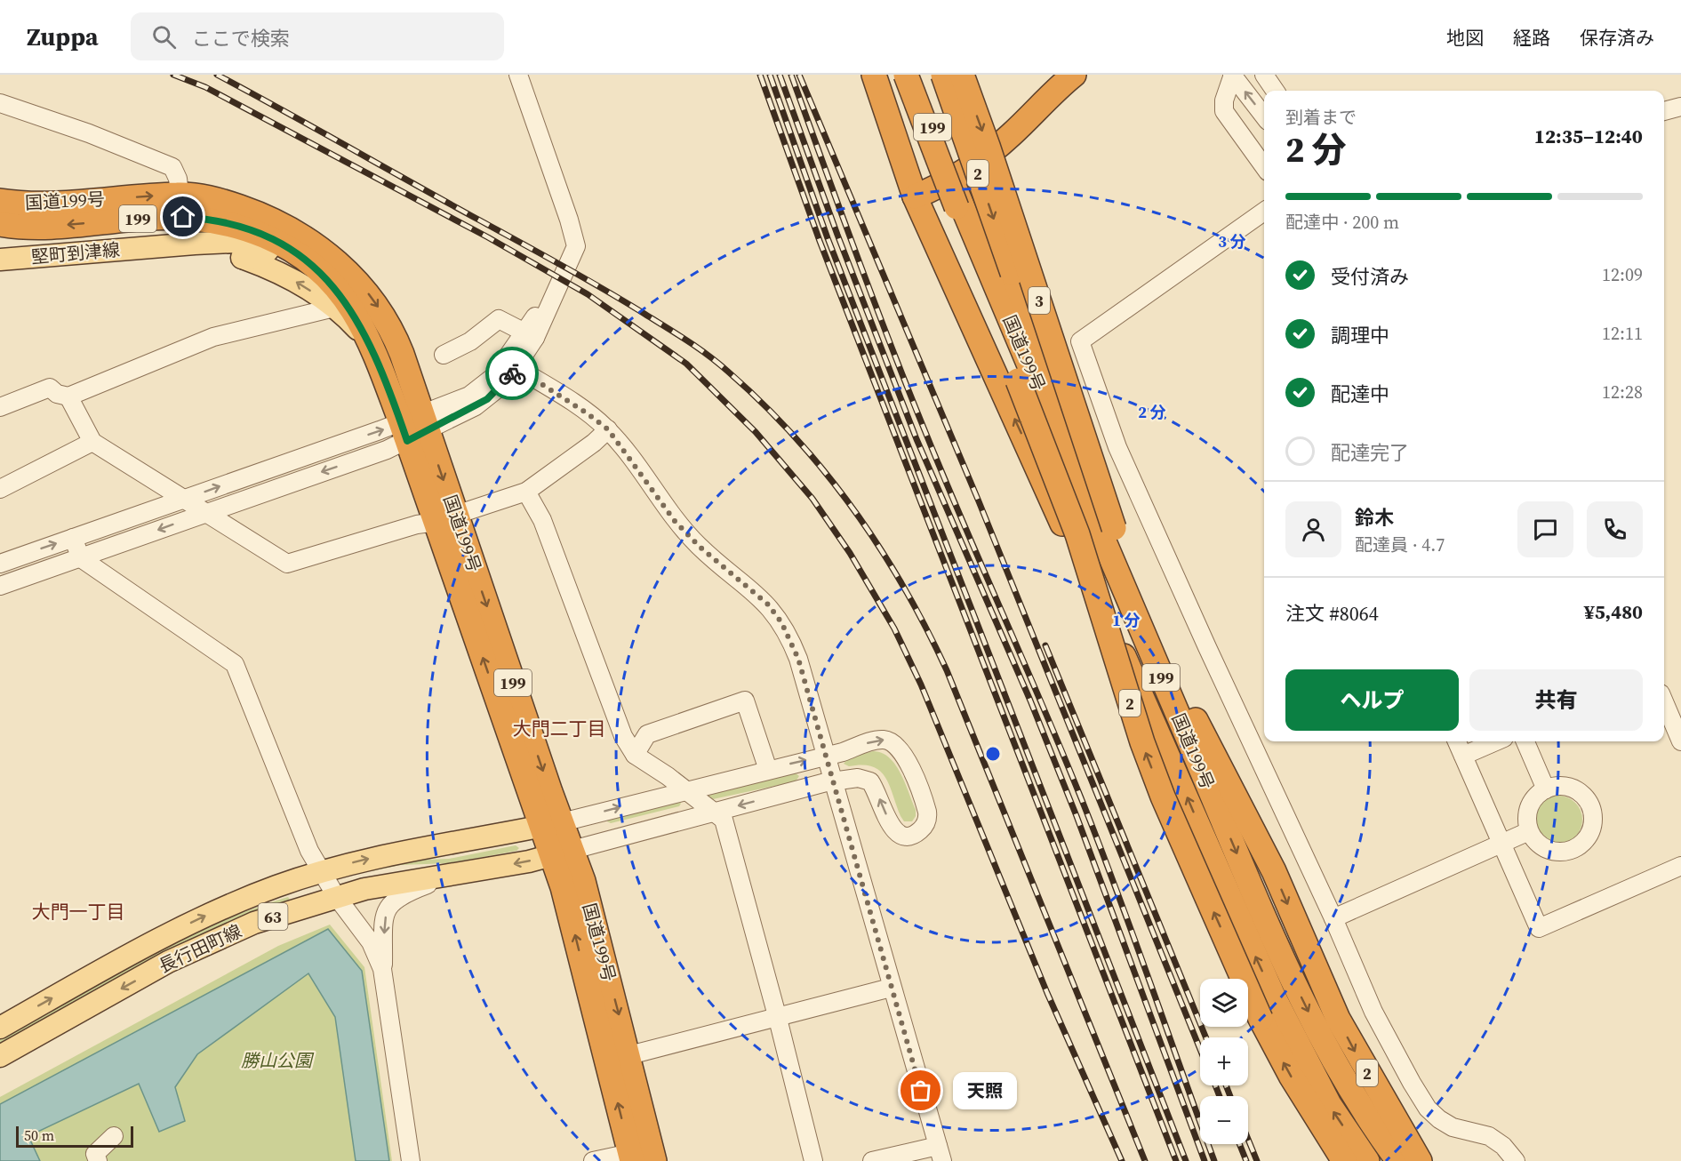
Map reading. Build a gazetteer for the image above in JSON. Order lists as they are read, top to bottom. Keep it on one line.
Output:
{"streets":{"highway":["199","2","国道199号","3"],"main road":["堅町到津線","63","長行田町線"]},"crossings":[["2","国道199号"],["2","3"],["国道199号","堅町到津線"],["国道199号","長行田町線"]],"districts":["大門二丁目","大門一丁目"],"parks":["勝山公園"],"places":["天照"],"scale_bar":"50 m","page":{"header":"Zuppa","search":"ここで検索","nav":["地図","経路","保存済み"],"heading":["2 分","到着まで","12:35–12:40"],"panel":["鈴木","配達員 · 4.7","注文 #8064","¥5,480"],"bar":"配達中 · 200 m","list":[["受付済み","12:09"],["調理中","12:11"],["配達中","12:28"],"配達完了"],"buttons":["ヘルプ","共有"],"map_buttons":["+","−"],"bubble":"天照","scale":"50 m"},"rings":["3 分","2 分","1 分"]}
